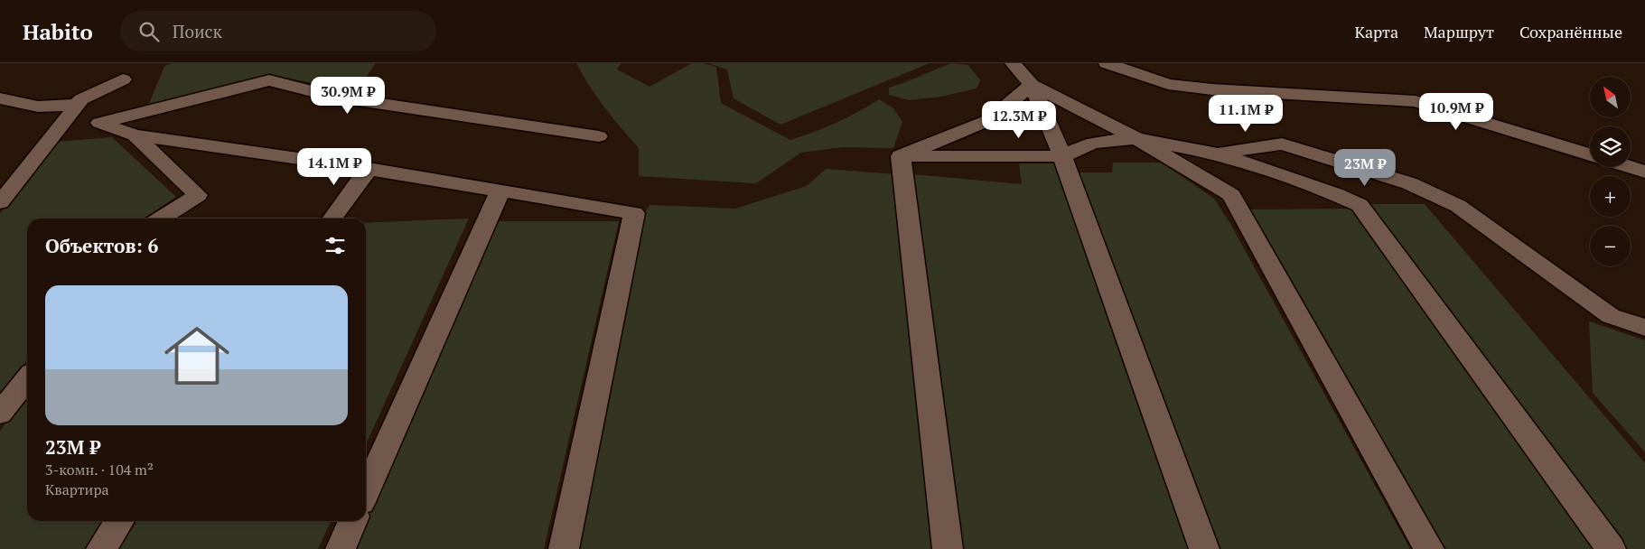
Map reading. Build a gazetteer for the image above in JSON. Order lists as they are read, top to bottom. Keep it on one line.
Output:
{"north":"top left","page":{"header":"Habito","search":"Поиск","nav":["Карта","Маршрут","Сохранённые"],"map_buttons":["+","−"],"price":["30.9M ₽","10.9M ₽","11.1M ₽","12.3M ₽","14.1M ₽","23M ₽"],"heading":"Объектов: 6","list":[{"name":"23M ₽","note":"3-комн. · 104 m² · Квартира"}]}}
